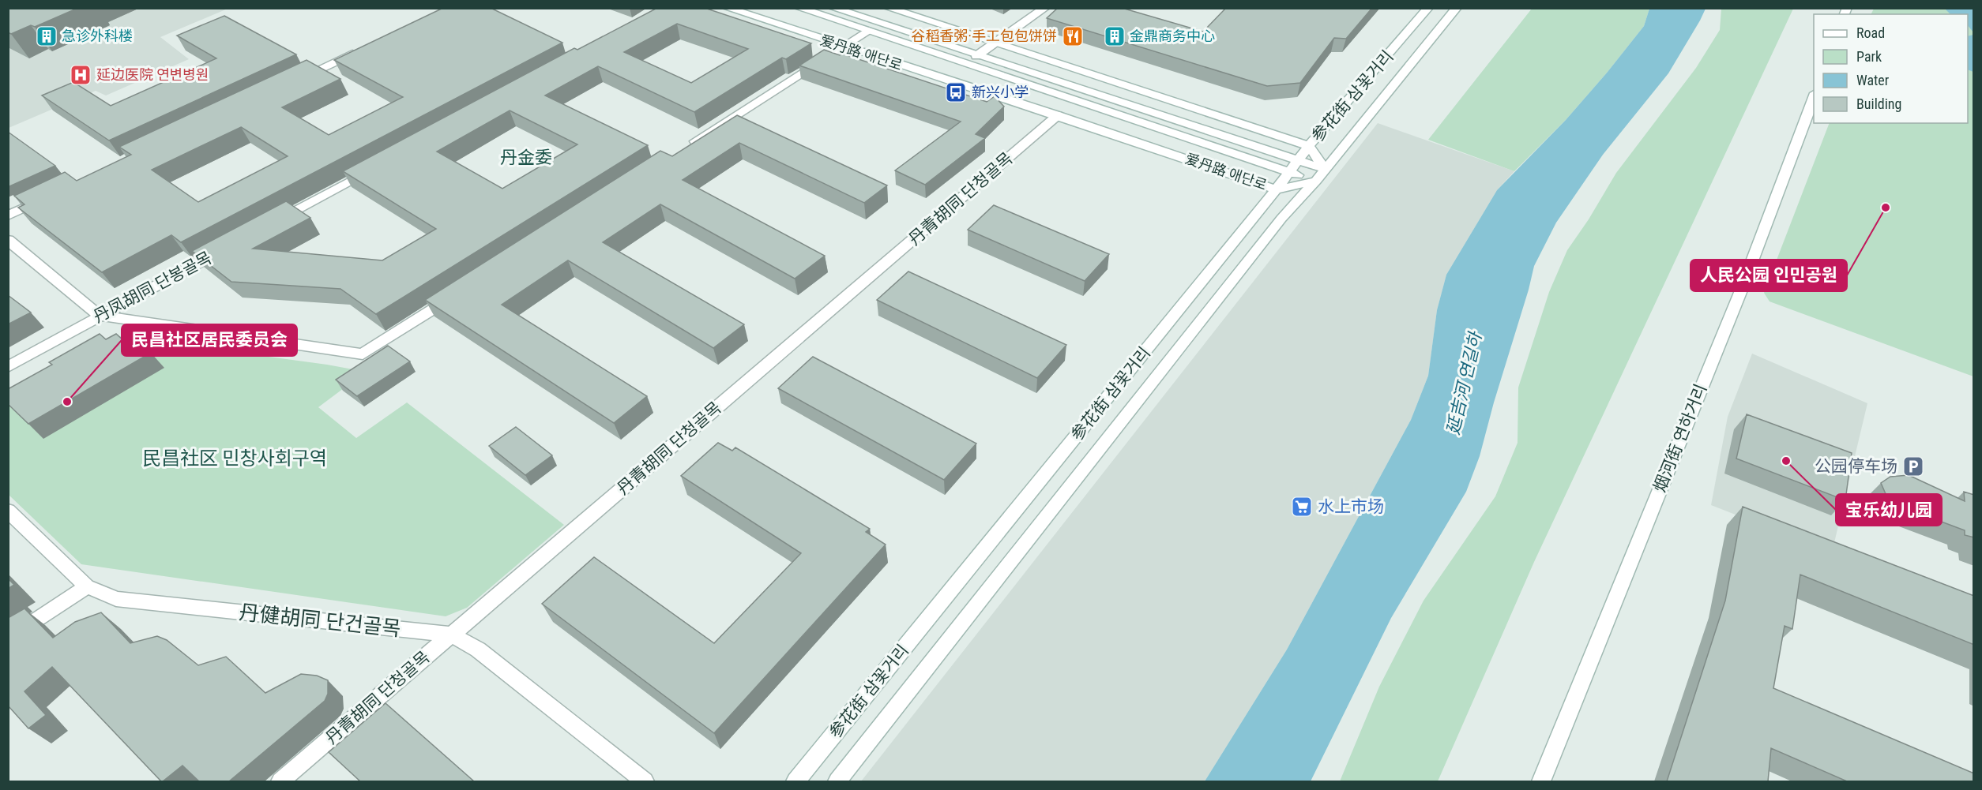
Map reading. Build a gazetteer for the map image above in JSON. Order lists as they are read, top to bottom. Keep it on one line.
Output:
{"streets":{"street":["爱丹路 애단로","参花街 삼꽃거리","丹青胡同 단청골목","丹凤胡同 단봉골목","烟河街 연하거리","丹健胡同 단건골목"]},"crossings":[["爱丹路 애단로","参花街 삼꽃거리"],["爱丹路 애단로","丹青胡同 단청골목"],["丹青胡同 단청골목","丹健胡同 단건골목"]],"districts":["丹金委","民昌社区 민창사회구역"],"water":["延吉河 연길하"],"places":{"building":["急诊外科楼","金鼎商务中心"],"restaurant":["谷稻香粥·手工包包饼饼"],"hospital":["延边医院 연변병원"],"bus stop":["新兴小学"],"other":["人民公园 인민공원","民昌社区居民委员会","宝乐幼儿园"],"parking":["公园停车场"],"supermarket":["水上市场"]},"legend":["Road","Park","Water","Building"]}
